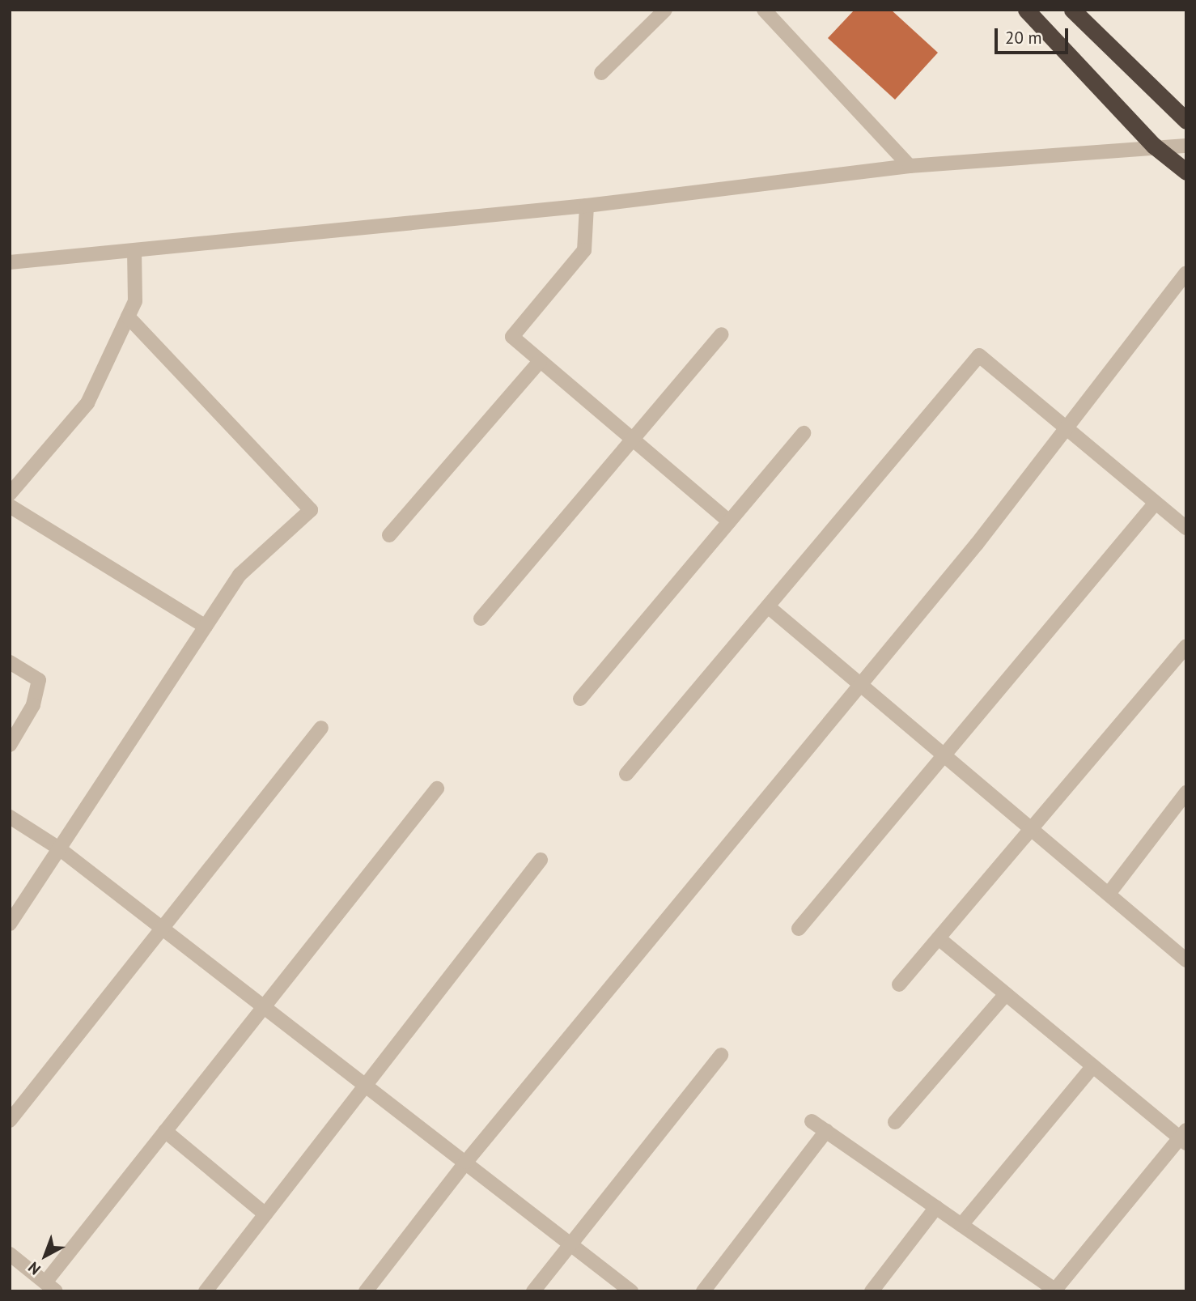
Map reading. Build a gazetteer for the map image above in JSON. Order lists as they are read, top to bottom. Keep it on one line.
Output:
{"scale_bar":"20 m","north":"bottom left"}
